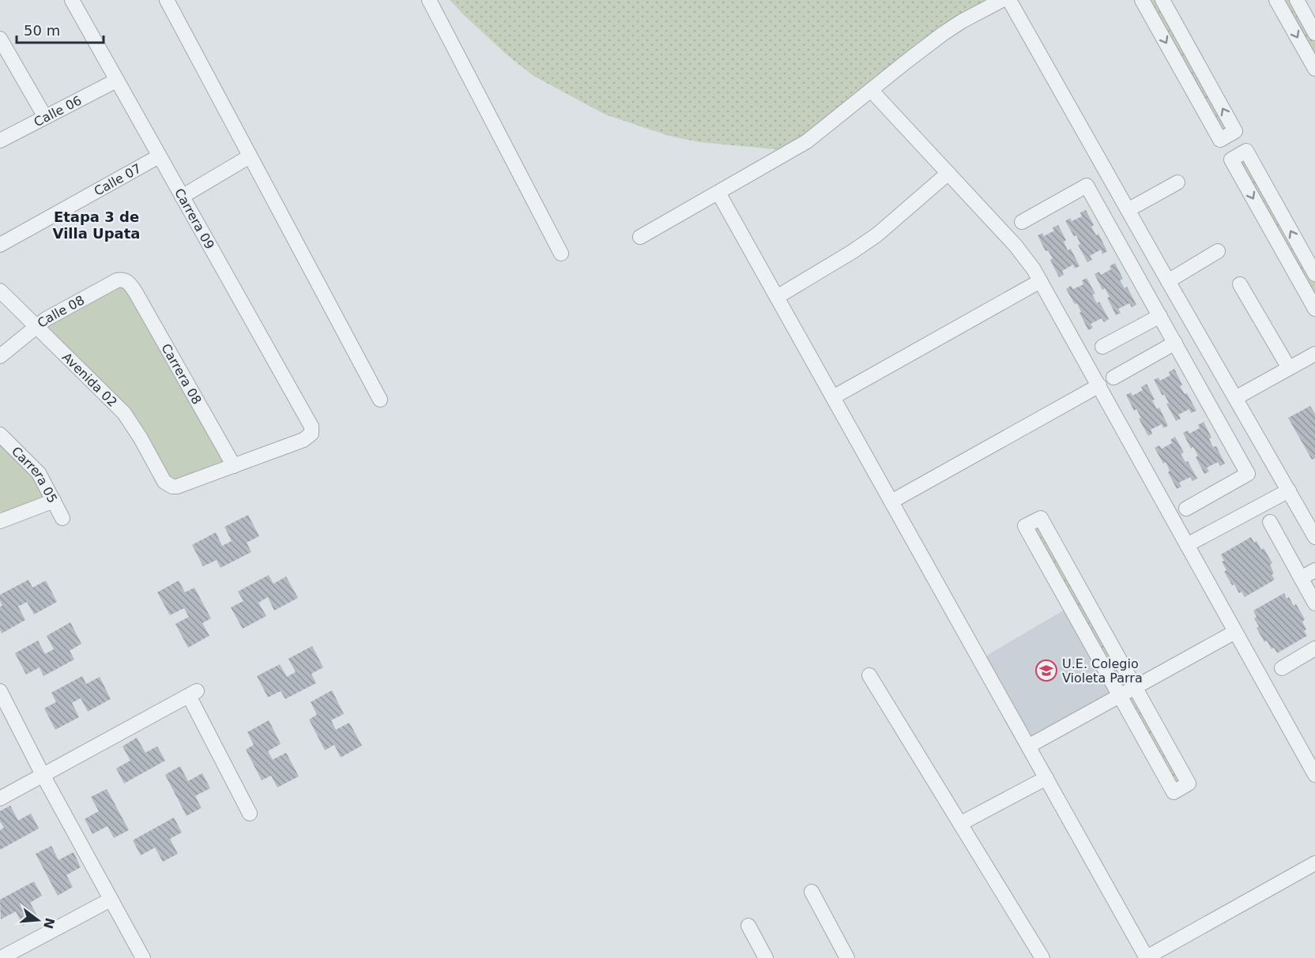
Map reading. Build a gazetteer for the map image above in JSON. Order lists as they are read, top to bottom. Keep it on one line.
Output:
{"streets":{"street":["Calle 06","Calle 07","Carrera 09","Calle 08","Carrera 08","Avenida 02","Carrera 05"]},"crossings":[["Calle 06","Carrera 09"],["Calle 07","Carrera 09"],["Carrera 09","Carrera 08"],["Carrera 09","Avenida 02"],["Calle 08","Carrera 08"],["Calle 08","Avenida 02"],["Carrera 08","Avenida 02"]],"districts":["Etapa 3 de Villa Upata"],"places":{"school or university":["U.E. Colegio Violeta Parra"]},"scale_bar":"50 m","north":"right"}
